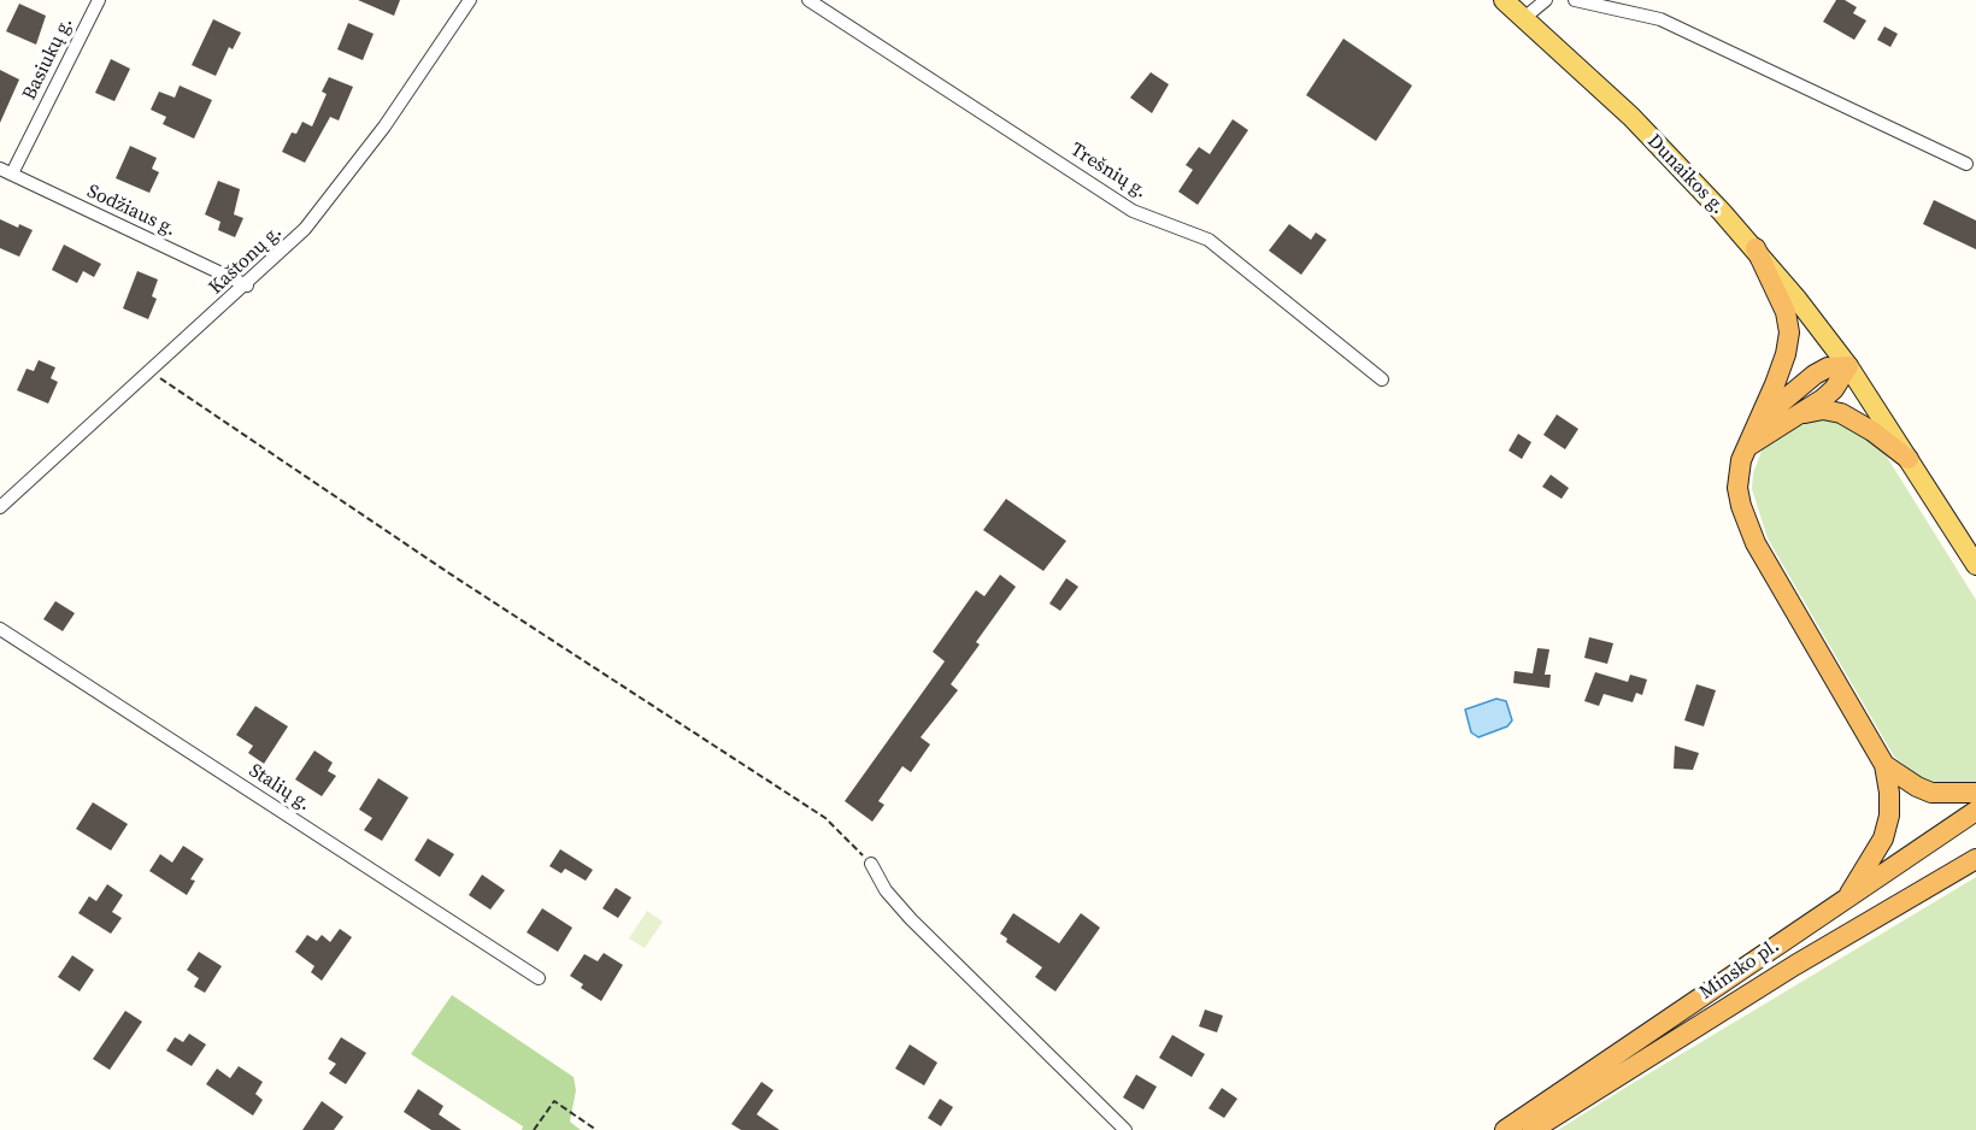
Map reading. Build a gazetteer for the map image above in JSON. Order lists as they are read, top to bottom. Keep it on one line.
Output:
{"streets":{"highway":["Minsko pl."],"main road":["Dunaikos g."],"street":["Basiukų g.","Trešnių g.","Sodžiaus g.","Kaštonų g.","Stalių g."]},"crossings":[["Basiukų g.","Sodžiaus g."],["Sodžiaus g.","Kaštonų g."]]}
